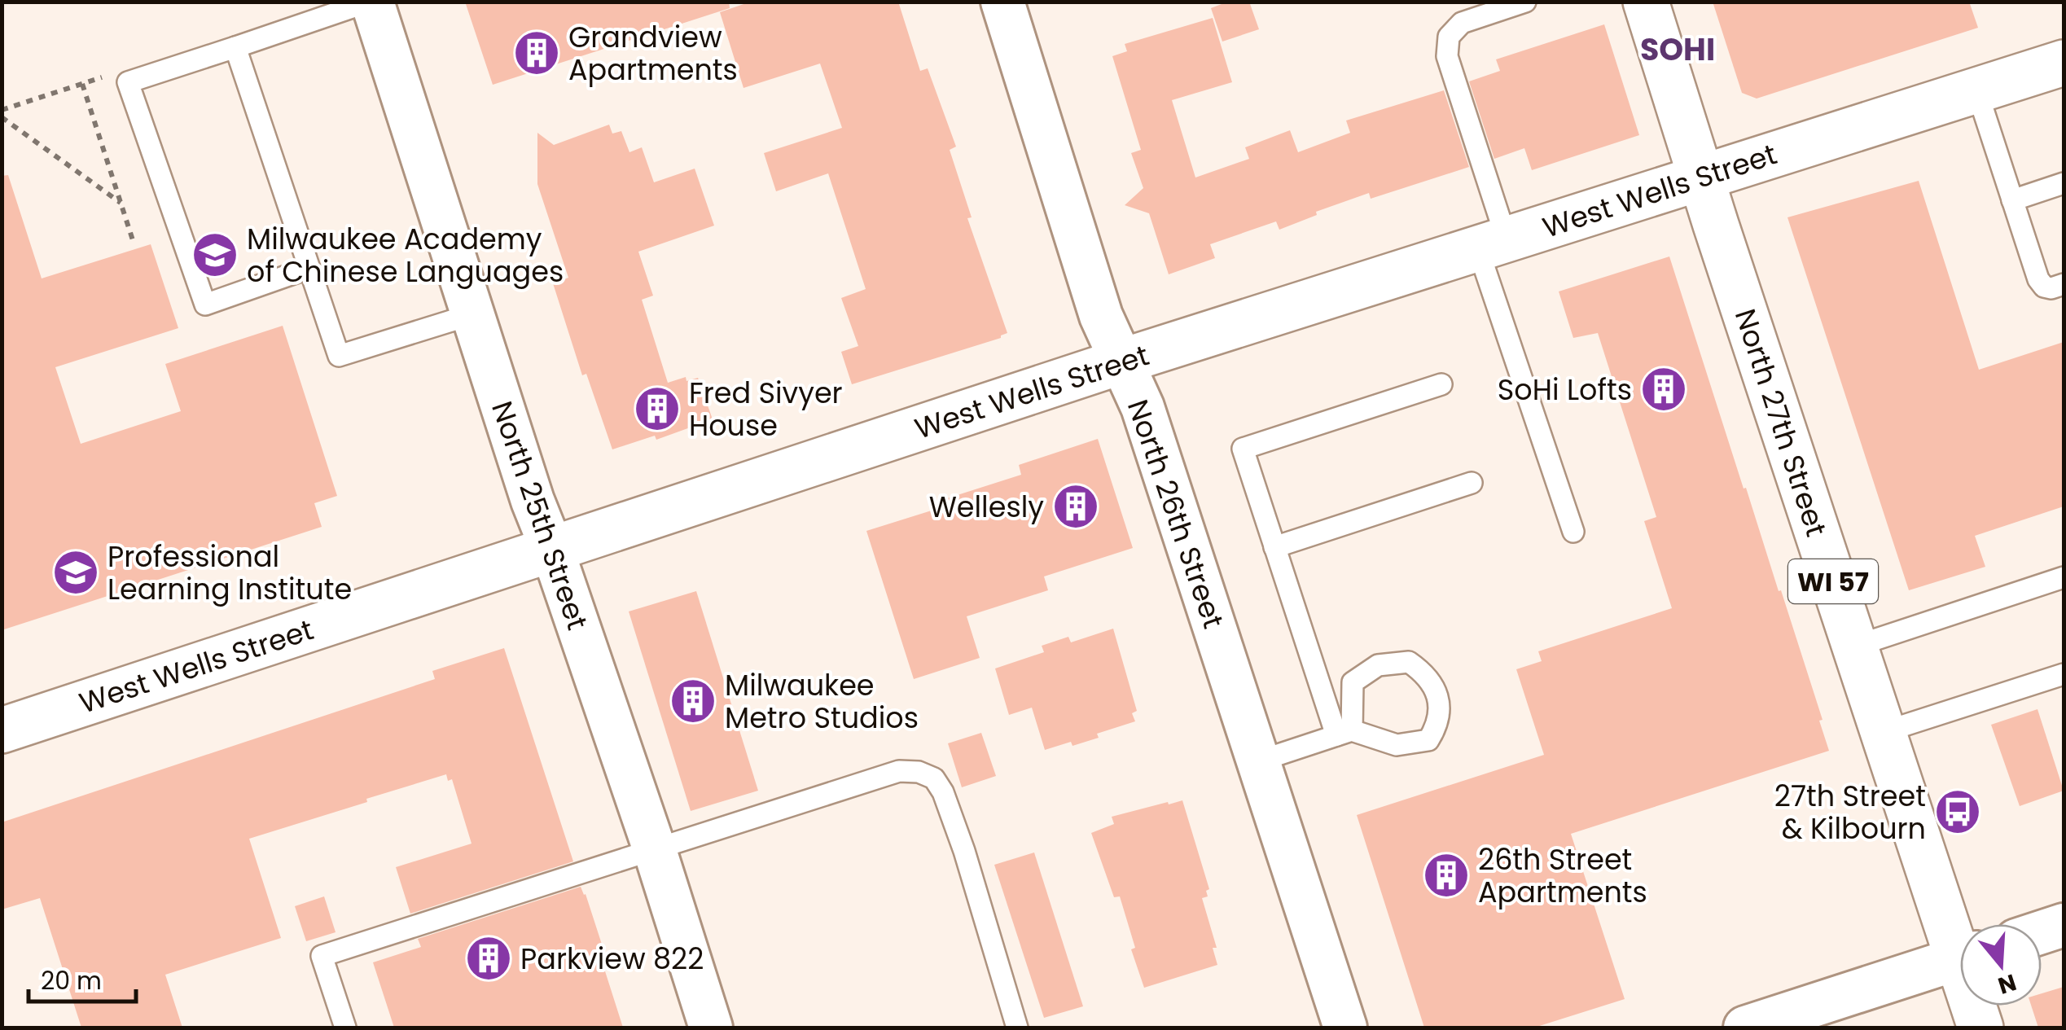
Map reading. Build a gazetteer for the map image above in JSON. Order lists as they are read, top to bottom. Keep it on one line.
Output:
{"streets":{"street":["West Wells Street","North 27th Street","North 26th Street","North 25th Street","WI 57"]},"crossings":[["West Wells Street","North 27th Street"],["West Wells Street","North 26th Street"],["West Wells Street","North 25th Street"]],"districts":["SOHI"],"places":{"building":["Grandview Apartments","SoHi Lofts","Fred Sivyer House","Wellesly","Milwaukee Metro Studios","26th Street Apartments","Parkview 822"],"school or university":["Milwaukee Academy of Chinese Languages","Professional Learning Institute"],"bus stop":["27th Street & Kilbourn"]},"scale_bar":"20 m","north":"bottom"}
